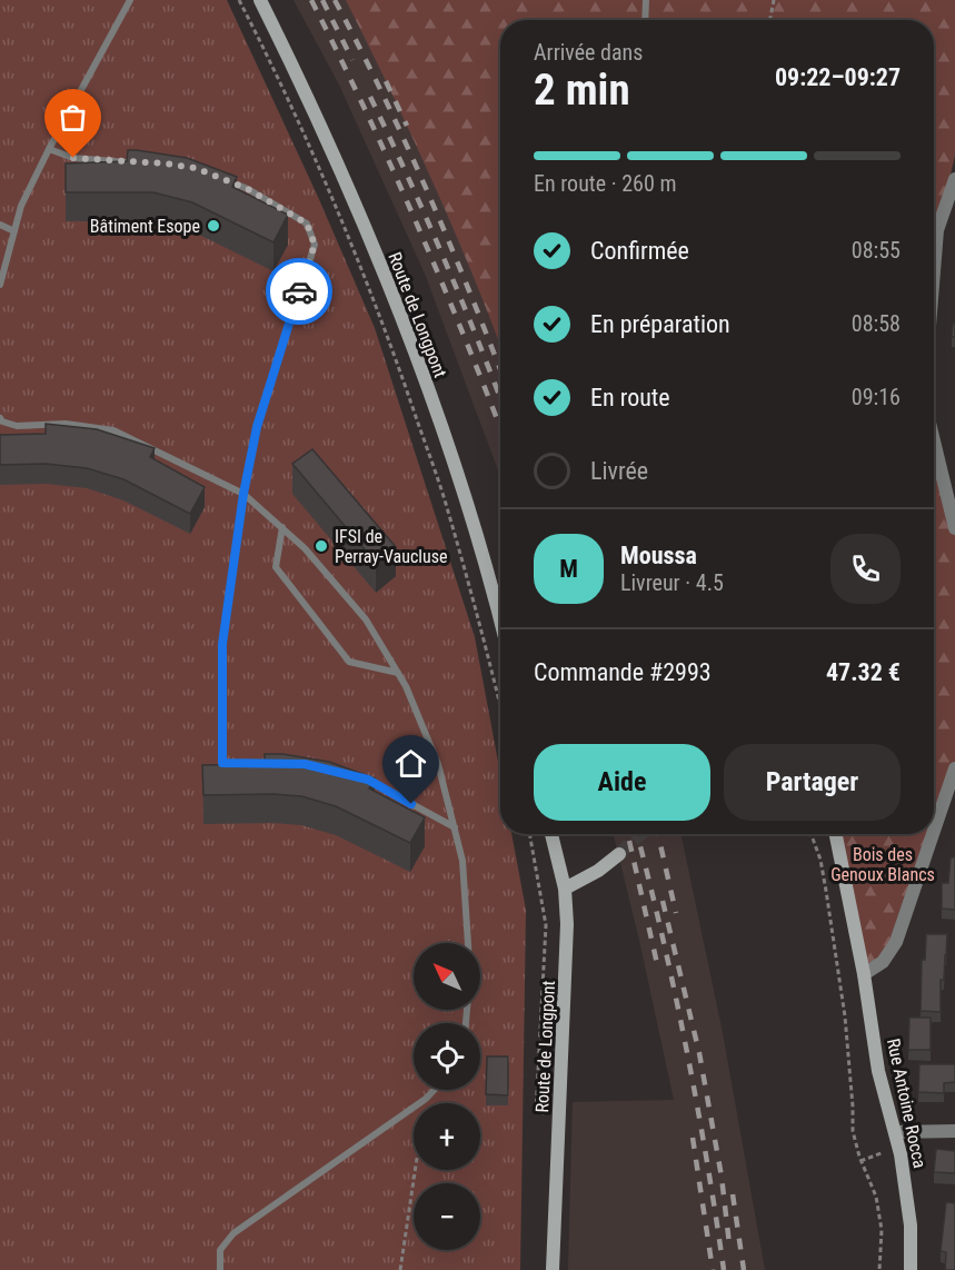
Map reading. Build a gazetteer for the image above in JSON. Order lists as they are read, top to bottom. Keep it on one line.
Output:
{"streets":{"main road":["Route de Longpont","Rue Antoine Rocca"]},"parks":["Bois des Genoux Blancs"],"places":["Bâtiment Esope","IFSI de Perray-Vaucluse"],"north":"top left","page":{"heading":["2 min","Arrivée dans","09:22–09:27"],"panel":["Moussa","Livreur · 4.5","Commande #2993","47.32 €"],"bar":"En route · 260 m","list":[["Confirmée","08:55"],["En préparation","08:58"],["En route","09:16"],"Livrée"],"round":"M","buttons":["Aide","Partager"],"map_buttons":["+","−"]}}
